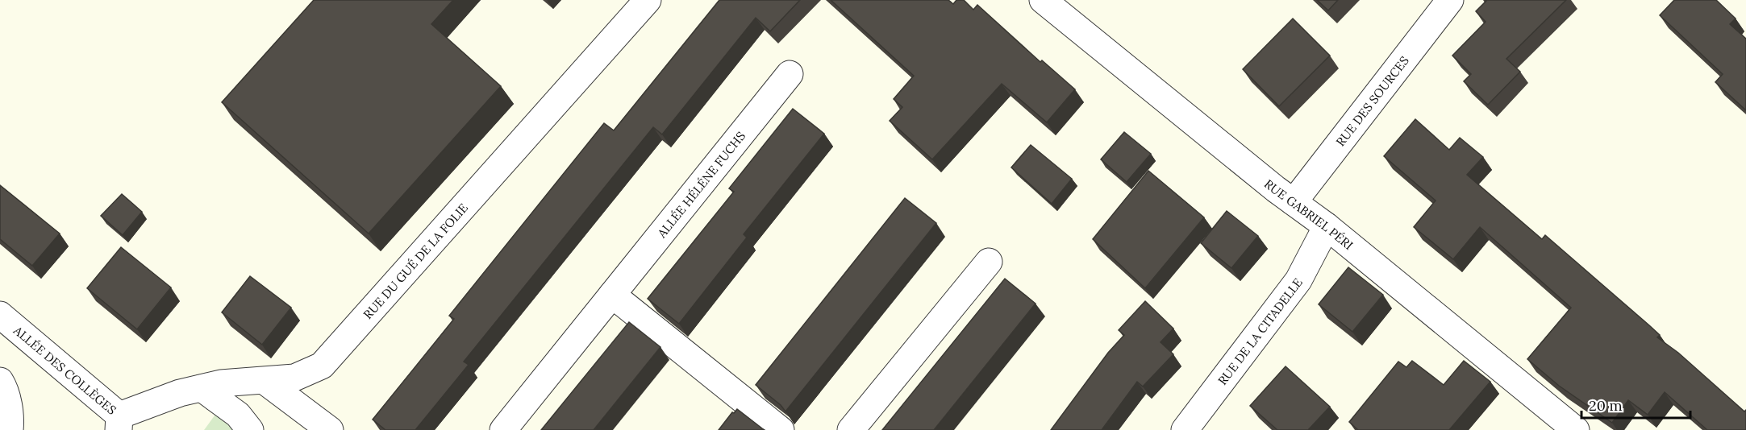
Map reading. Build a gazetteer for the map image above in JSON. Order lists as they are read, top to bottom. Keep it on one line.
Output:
{"streets":{"street":["RUE DES SOURCES","ALLÉE HÉLÉNE FUCHS","RUE GABRIEL PÉRI","RUE DU GUÉ DE LA FOLIE","RUE DE LA CITADELLE","ALLÉE DES COLLÈGES"]},"crossings":[["RUE DES SOURCES","RUE GABRIEL PÉRI"],["RUE GABRIEL PÉRI","RUE DE LA CITADELLE"],["RUE DU GUÉ DE LA FOLIE","ALLÉE DES COLLÈGES"]],"scale_bar":"20 m"}
